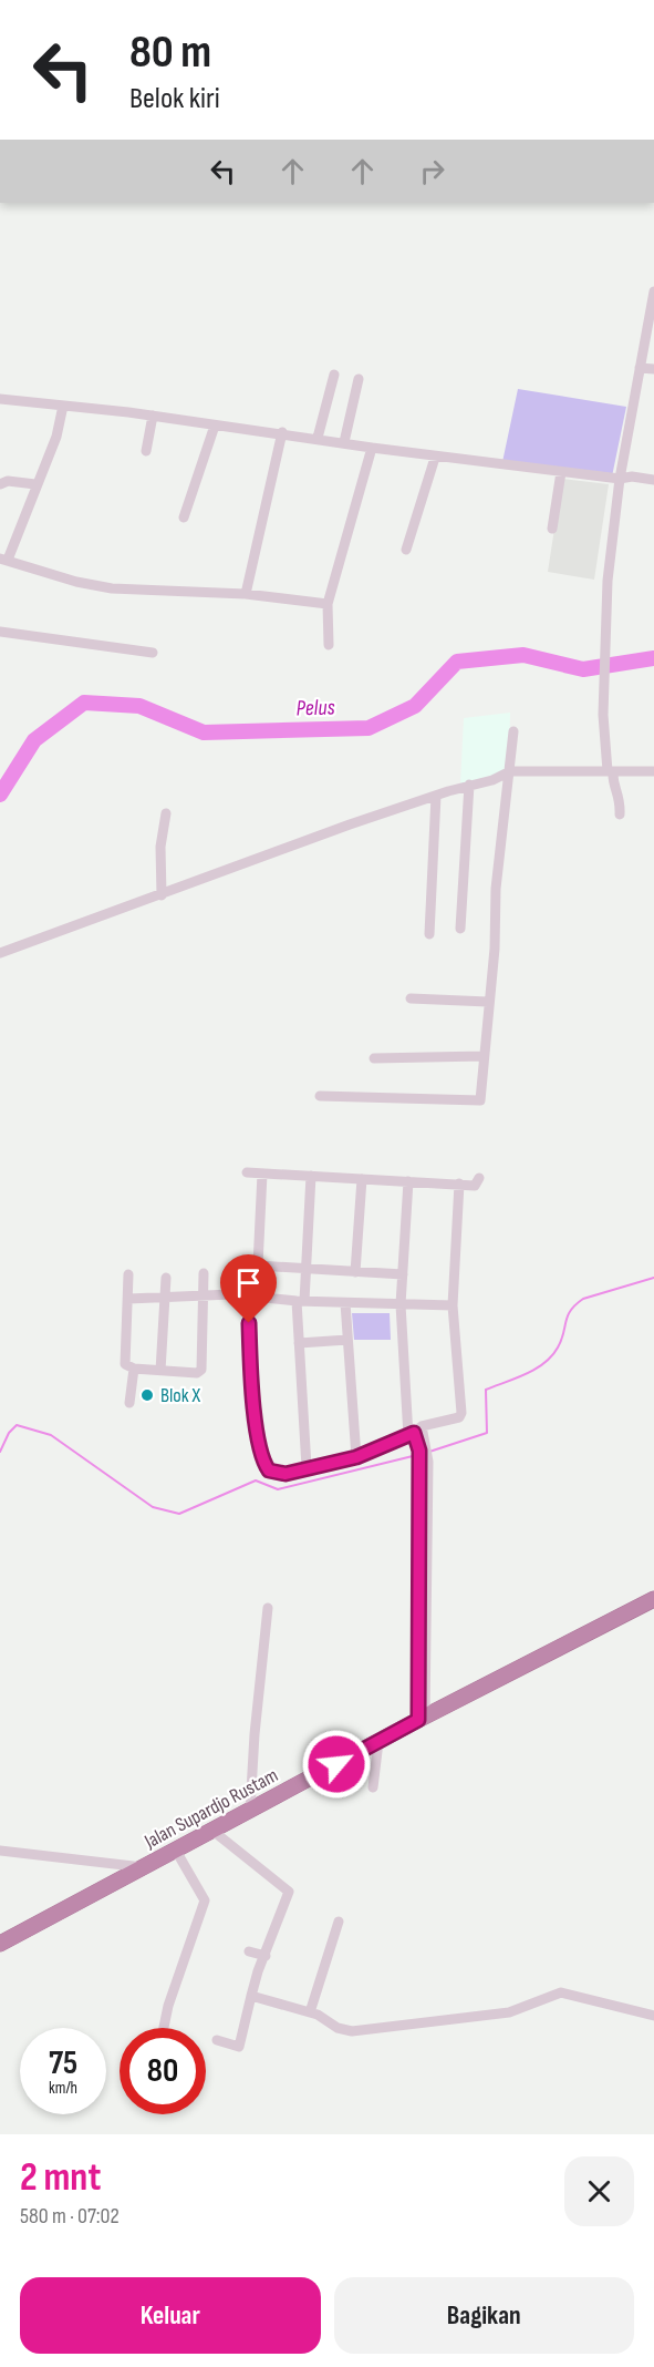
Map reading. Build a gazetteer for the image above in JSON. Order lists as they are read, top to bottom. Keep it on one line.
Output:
{"streets":{"highway":["Jalan Supardjo Rustam"]},"water":["Pelus"],"places":["Blok X"],"page":{"turn":["80 m","Belok kiri"],"speed":"75 km/h","limit":"80","heading":["2 mnt","580 m · 07:02"],"buttons":["Keluar","Bagikan"]}}
